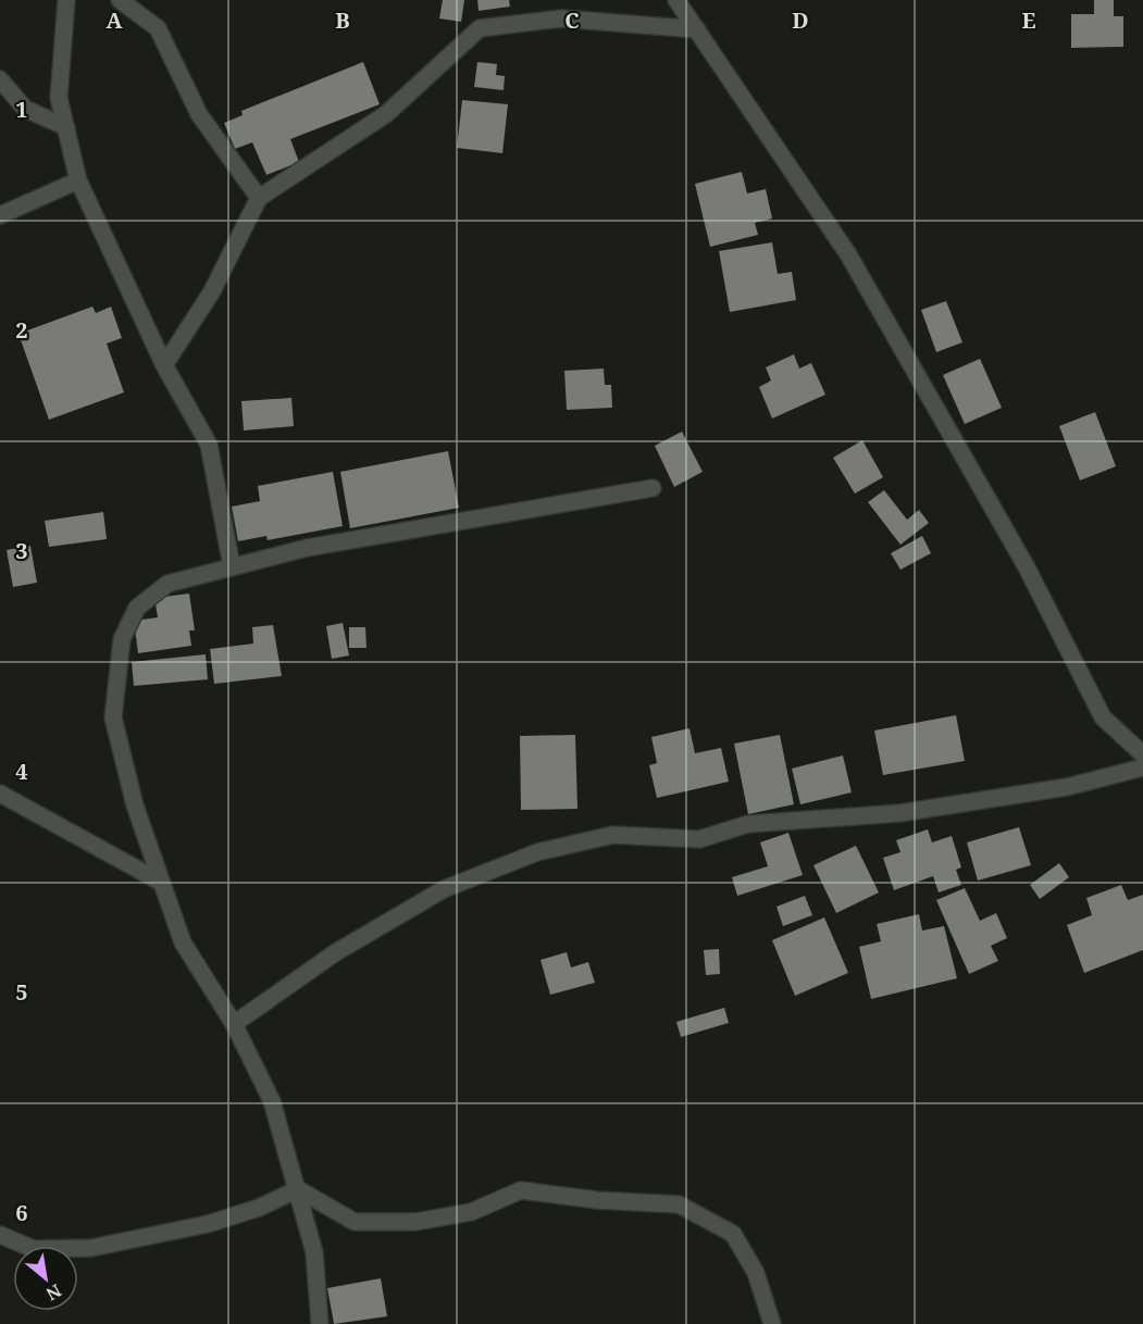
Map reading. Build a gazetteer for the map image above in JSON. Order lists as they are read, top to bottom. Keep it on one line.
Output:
{"north":"bottom right","grid":{"columns":["A","B","C","D","E"],"rows":["1","2","3","4","5","6"]}}
